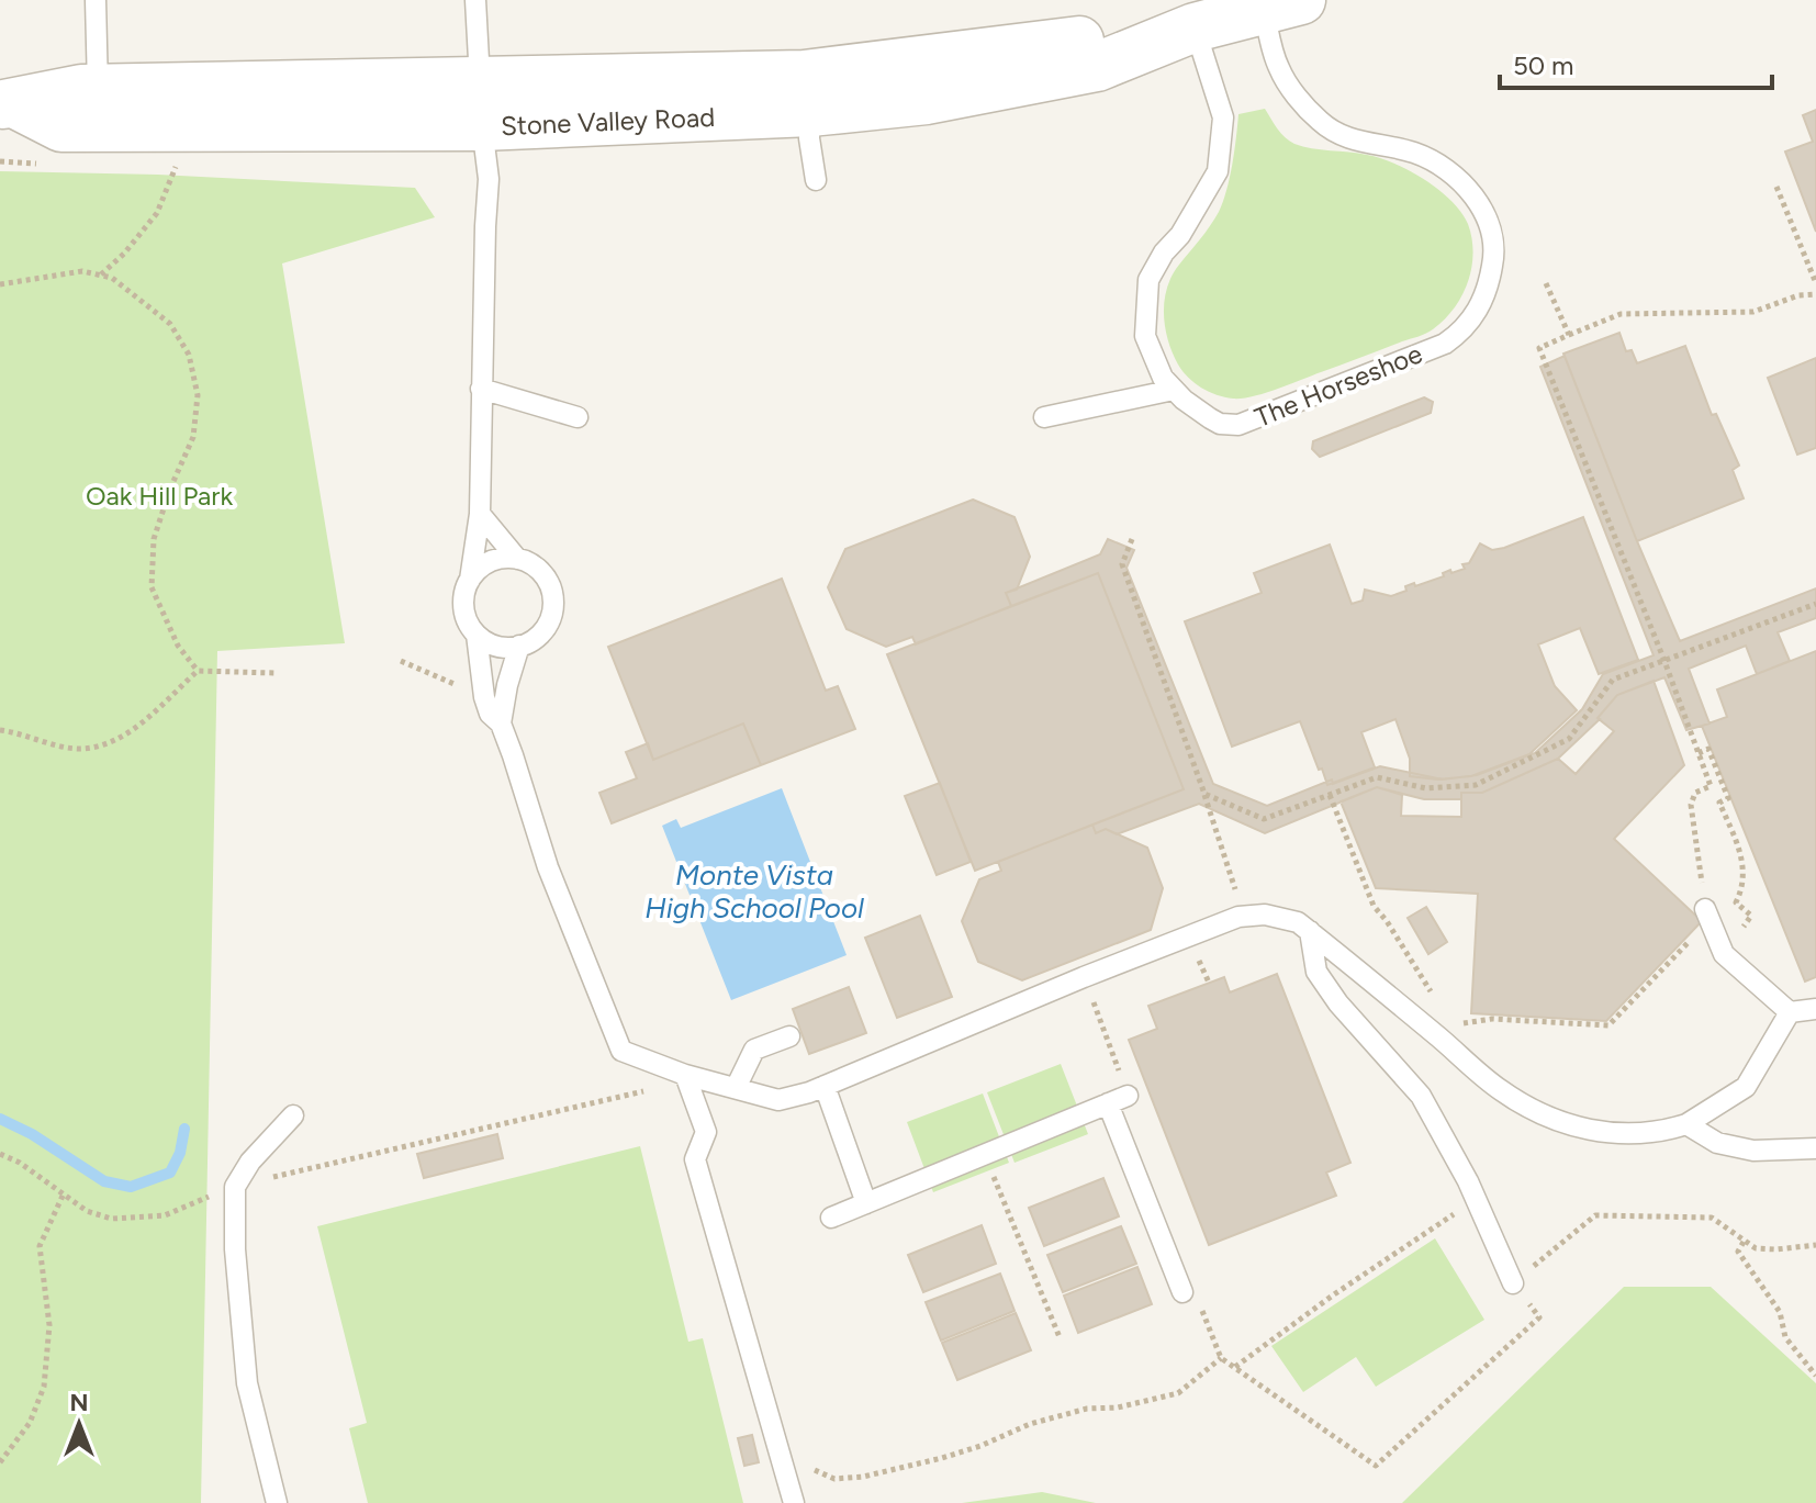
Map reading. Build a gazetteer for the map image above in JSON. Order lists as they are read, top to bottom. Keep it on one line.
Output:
{"streets":{"street":["Stone Valley Road"],"lane":["The Horseshoe"]},"crossings":[["Stone Valley Road","The Horseshoe"]],"water":["Monte Vista High School Pool"],"parks":["Oak Hill Park"],"scale_bar":"50 m","north":"top"}
